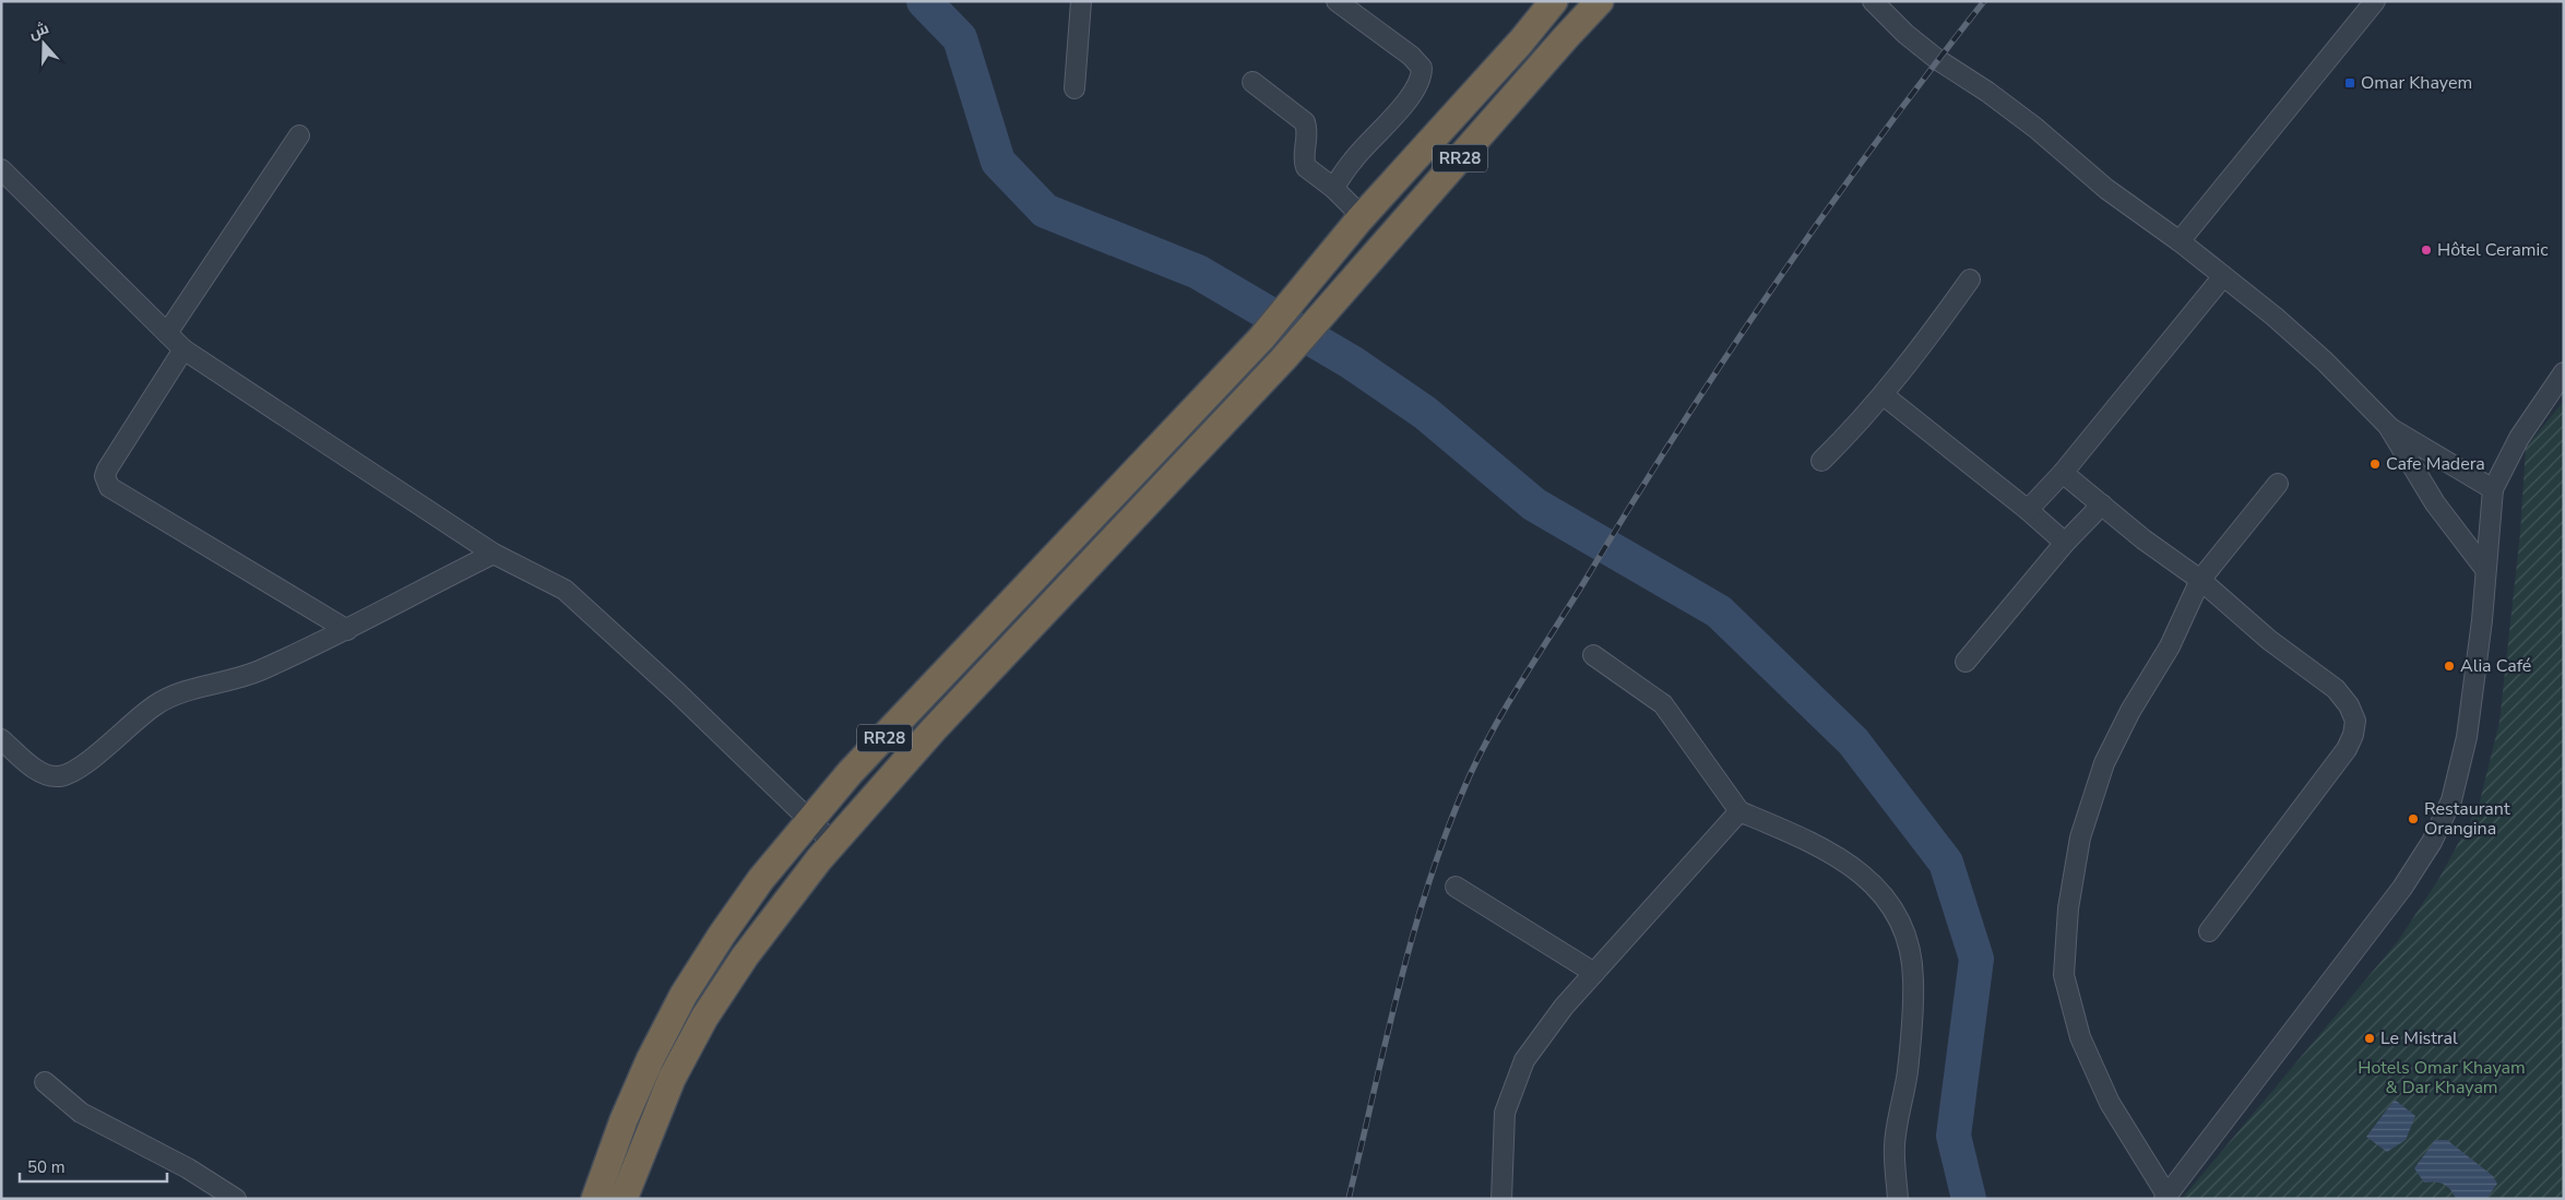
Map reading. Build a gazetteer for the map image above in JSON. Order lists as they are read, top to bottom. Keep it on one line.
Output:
{"streets":{"highway":["RR28"]},"parks":["Hotels Omar Khayam & Dar Khayam"],"places":{"transit":["Omar Khayem"],"other":["Hôtel Ceramic","Cafe Madera","Alia Café","Restaurant Orangina","Le Mistral"]},"scale_bar":"50 m","north":"top"}
